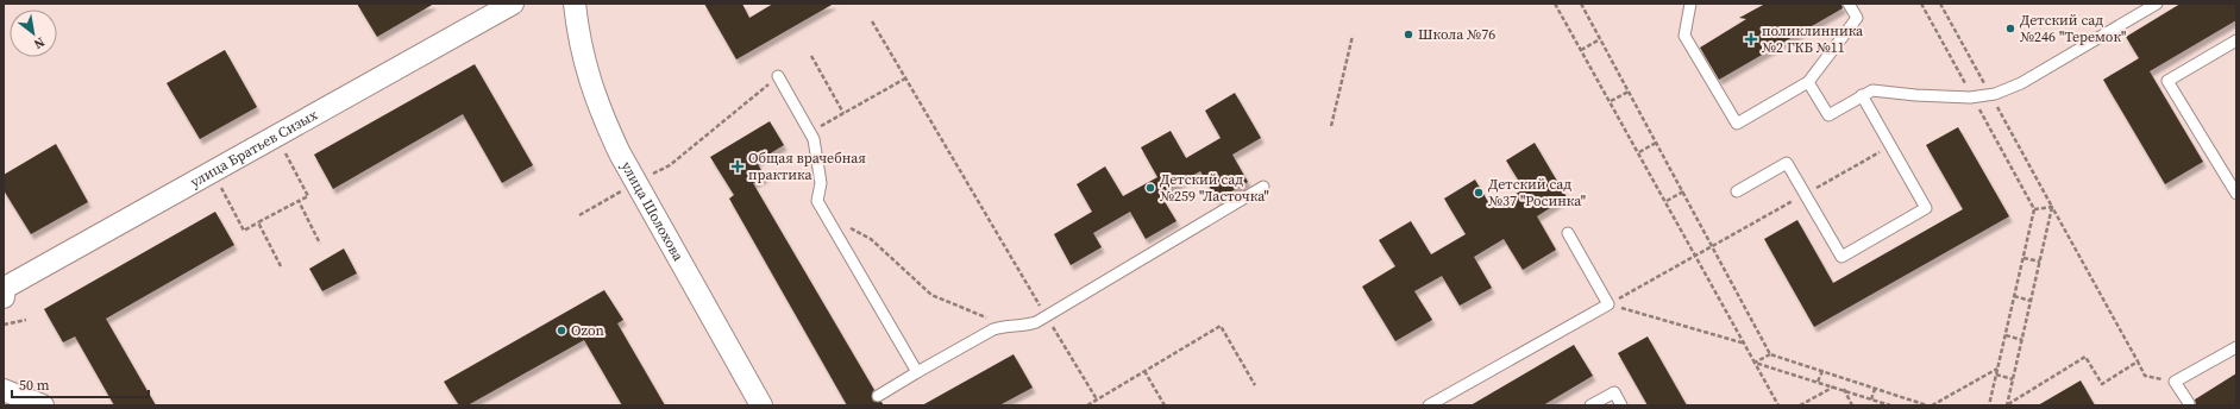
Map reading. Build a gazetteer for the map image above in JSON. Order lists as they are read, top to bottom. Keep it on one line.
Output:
{"streets":{"street":["улица Братьев Сизых","улица Шолохова"]},"places":{"other":["Детский сад №246 \"Теремок\"","Школа №76","Детский сад №259 \"Ласточка\"","Детский сад №37 \"Росинка\"","Ozon"],"health":["поликлинника №2 ГКБ №11","Общая врачебная практика"]},"scale_bar":"50 m","north":"bottom right"}
